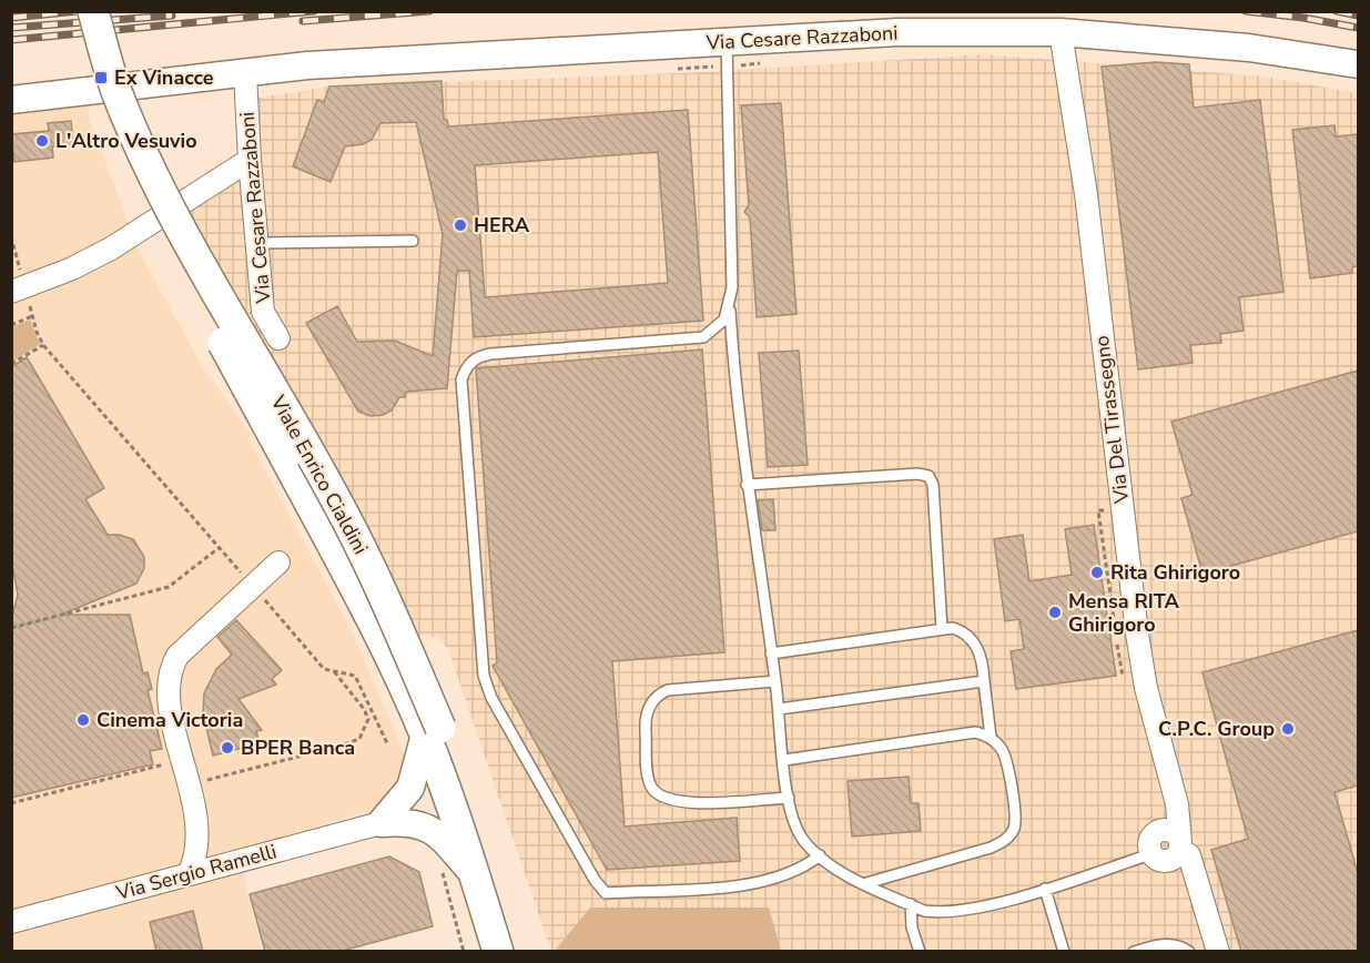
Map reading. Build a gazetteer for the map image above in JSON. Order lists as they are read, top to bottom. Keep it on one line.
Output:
{"streets":{"main road":["Viale Enrico Cialdini"],"street":["Via Cesare Razzaboni","Via Del Tirassegno","Via Sergio Ramelli"]},"crossings":[["Via Cesare Razzaboni","Via Del Tirassegno"]],"places":{"transit":["Ex Vinacce"],"other":["L'Altro Vesuvio","HERA","Rita Ghirigoro","Mensa RITA Ghirigoro","Cinema Victoria","C.P.C. Group","BPER Banca"]}}
